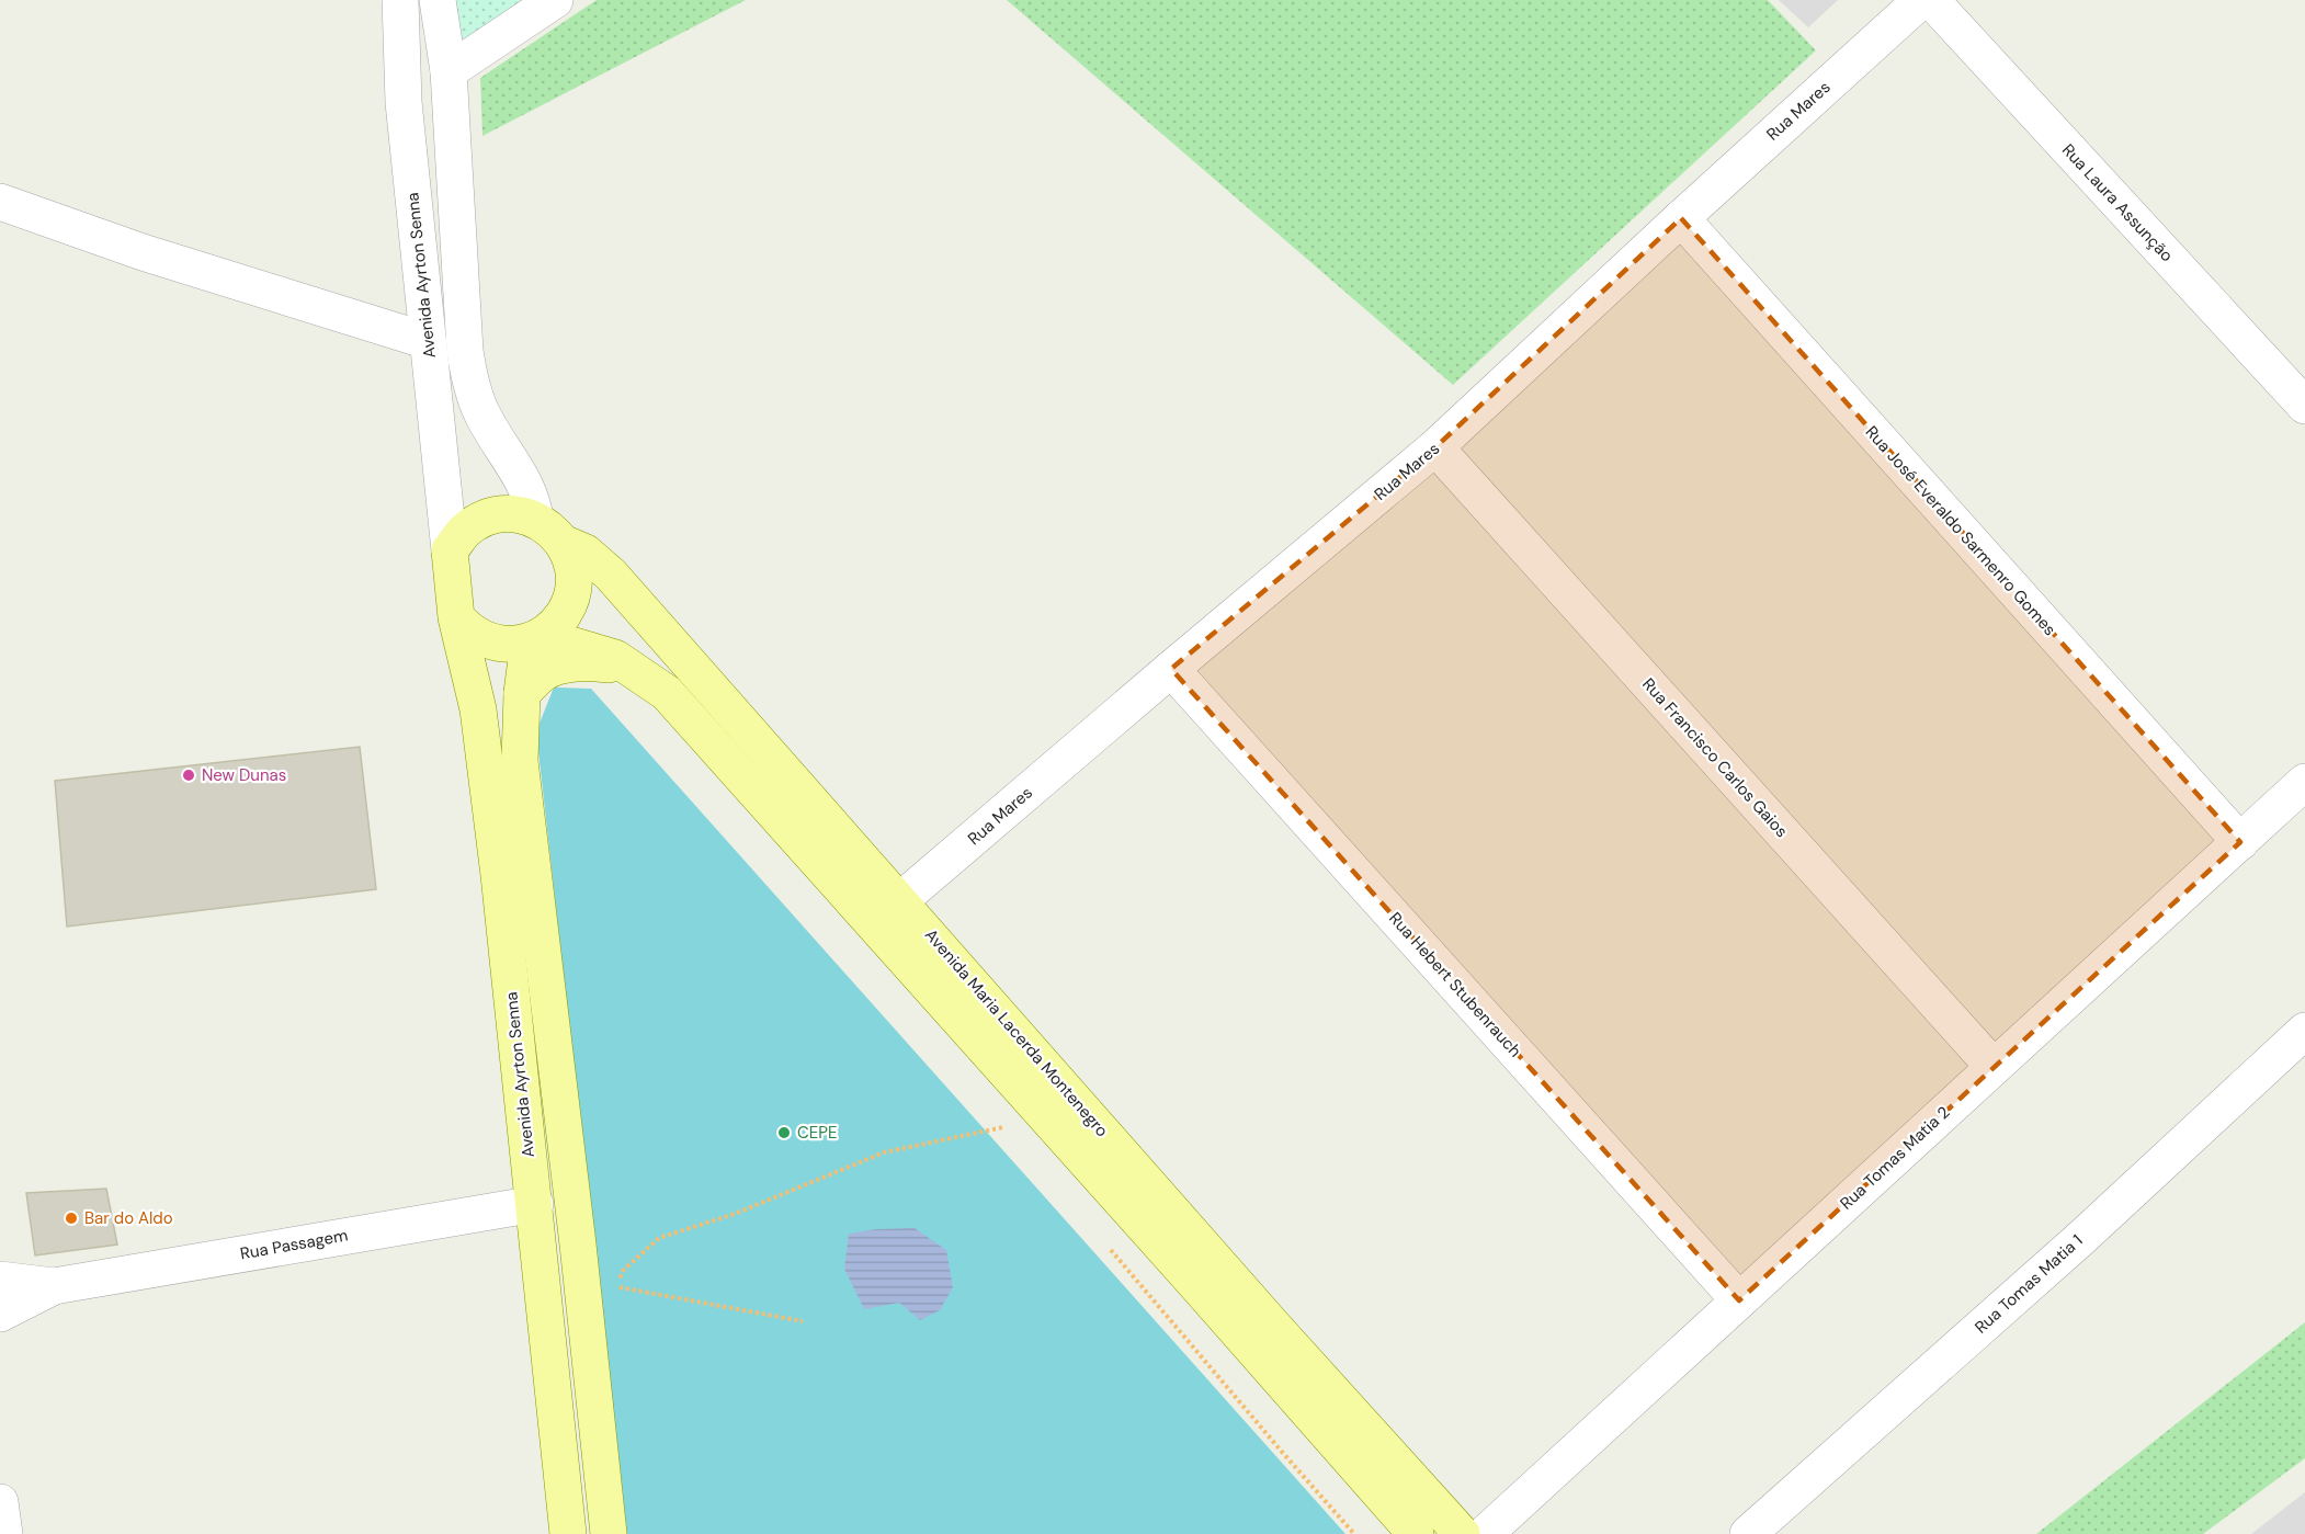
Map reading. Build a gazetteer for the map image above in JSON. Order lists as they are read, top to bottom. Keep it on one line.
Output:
{"streets":{"main road":["Avenida Ayrton Senna","Avenida Maria Lacerda Montenegro"],"street":["Rua Mares","Rua Laura Assunção","Rua José Everaldo Sarmenro Gomes","Rua Francisco Carlos Gaios","Rua Hebert Stubenrauch","Rua Tomas Matia 2","Rua Passagem","Rua Tomas Matia 1"]},"crossings":[["Rua Mares","Rua José Everaldo Sarmenro Gomes"],["Rua Mares","Rua Francisco Carlos Gaios"],["Rua Mares","Rua Hebert Stubenrauch"],["Rua Mares","Avenida Maria Lacerda Montenegro"],["Avenida Ayrton Senna","Avenida Maria Lacerda Montenegro"],["Avenida Ayrton Senna","Rua Passagem"],["Rua José Everaldo Sarmenro Gomes","Rua Tomas Matia 2"],["Rua Francisco Carlos Gaios","Rua Tomas Matia 2"],["Rua Hebert Stubenrauch","Rua Tomas Matia 2"]],"places":["New Dunas","CEPE","Bar do Aldo"]}
